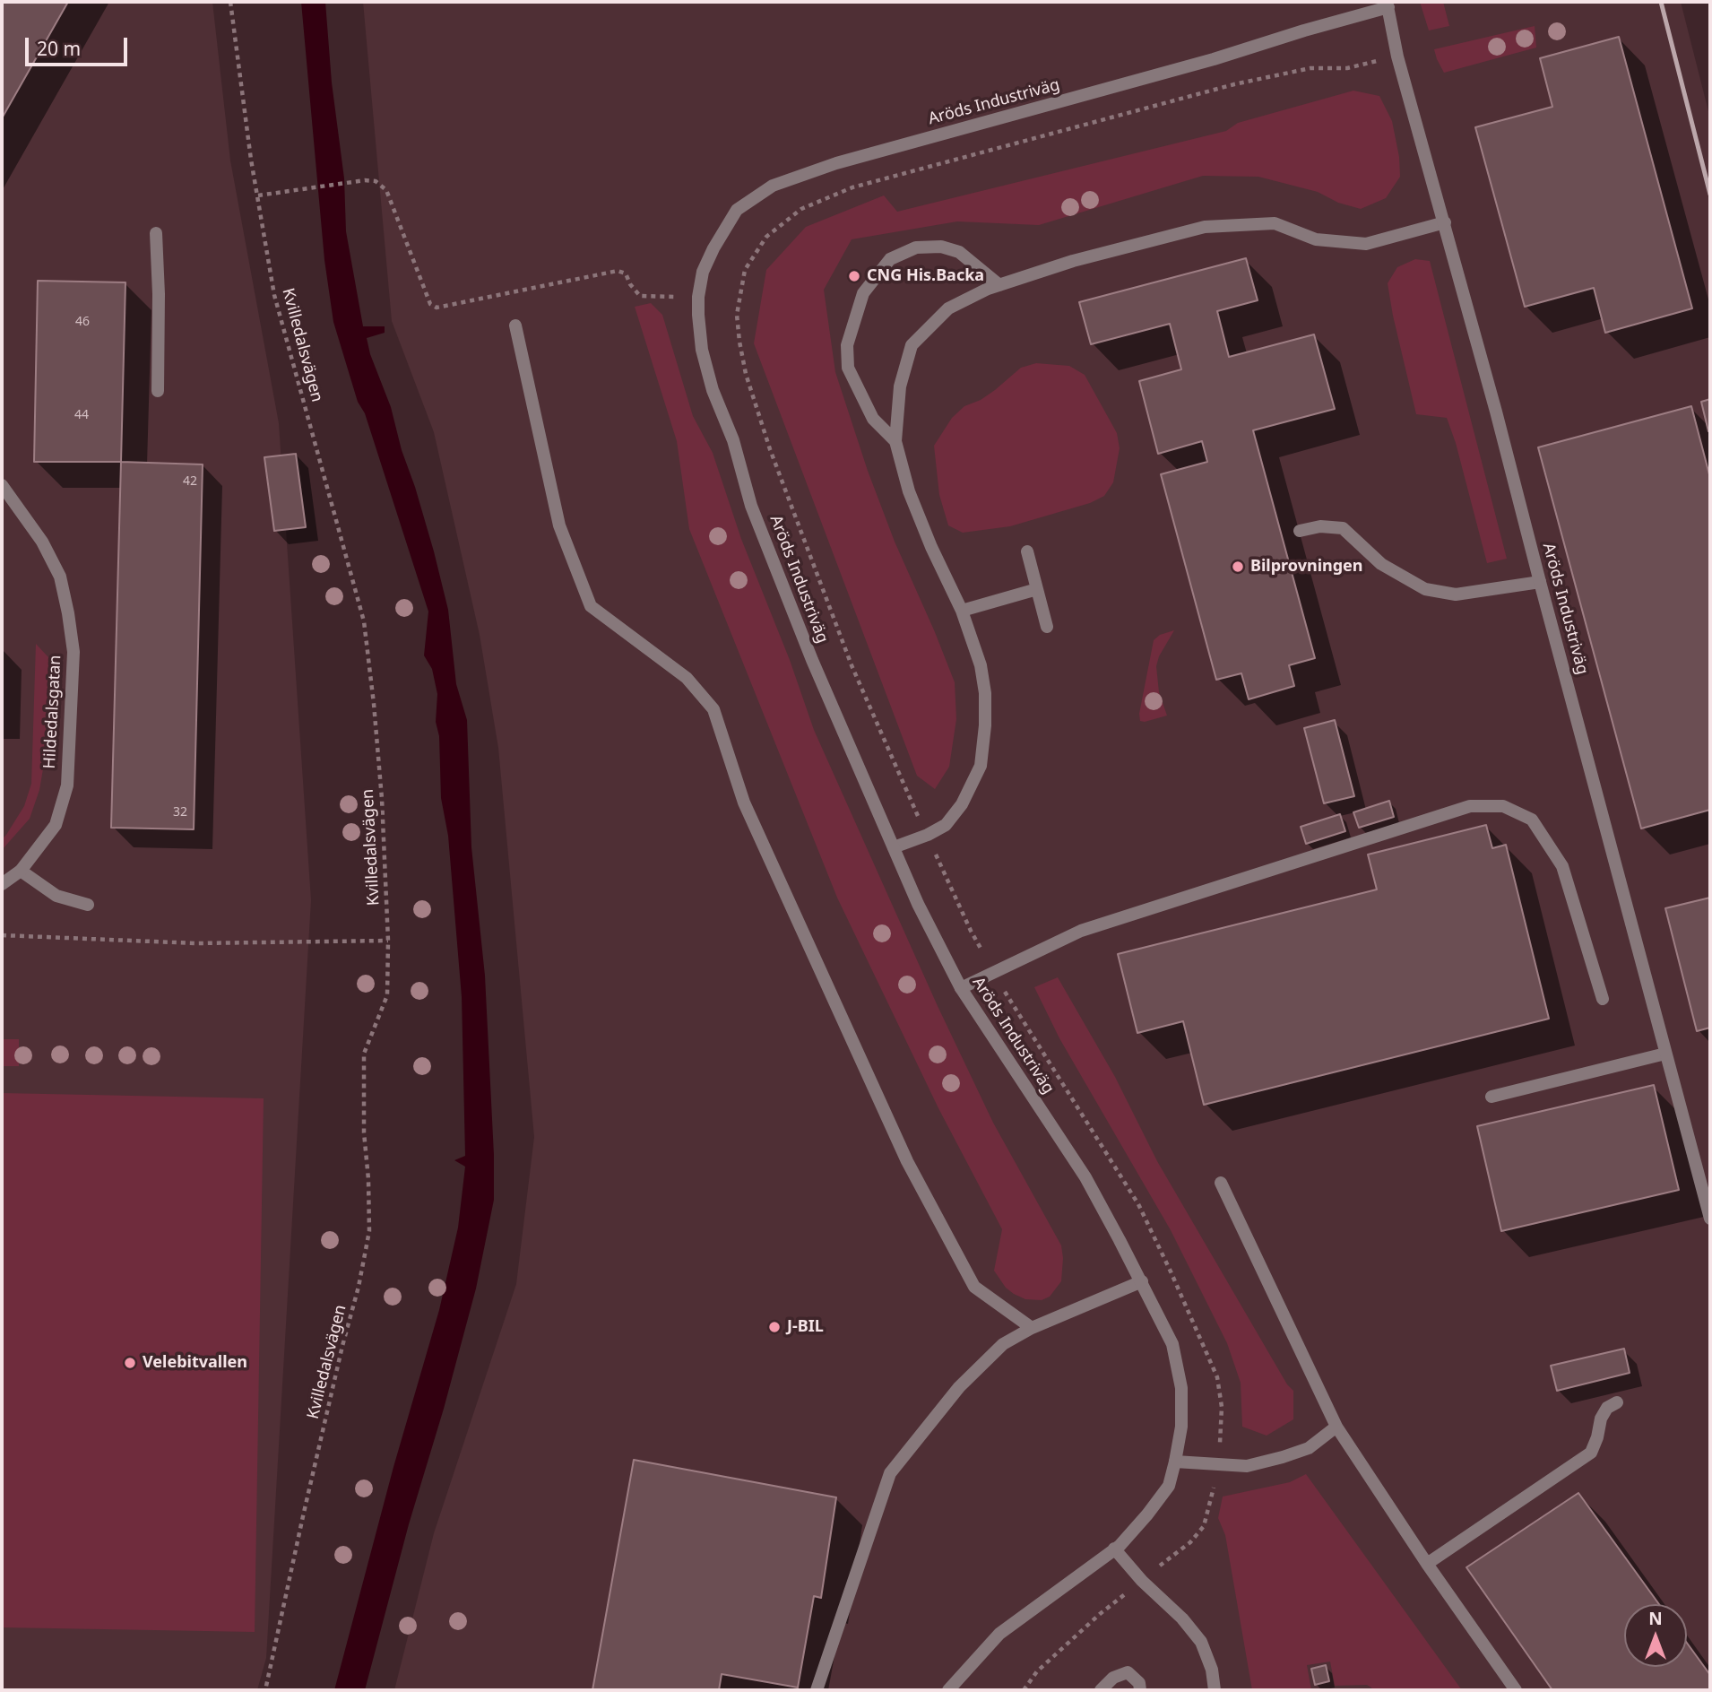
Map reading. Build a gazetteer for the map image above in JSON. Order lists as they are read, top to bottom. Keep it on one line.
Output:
{"streets":{"street":["Aröds Industriväg","Hildedalsgatan"],"path":["Kvilledalsvägen"]},"places":["CNG His.Backa","Bilprovningen","J-BIL","Velebitvallen"],"house_numbers":["46","44","42","32"],"scale_bar":"20 m","north":"top"}
